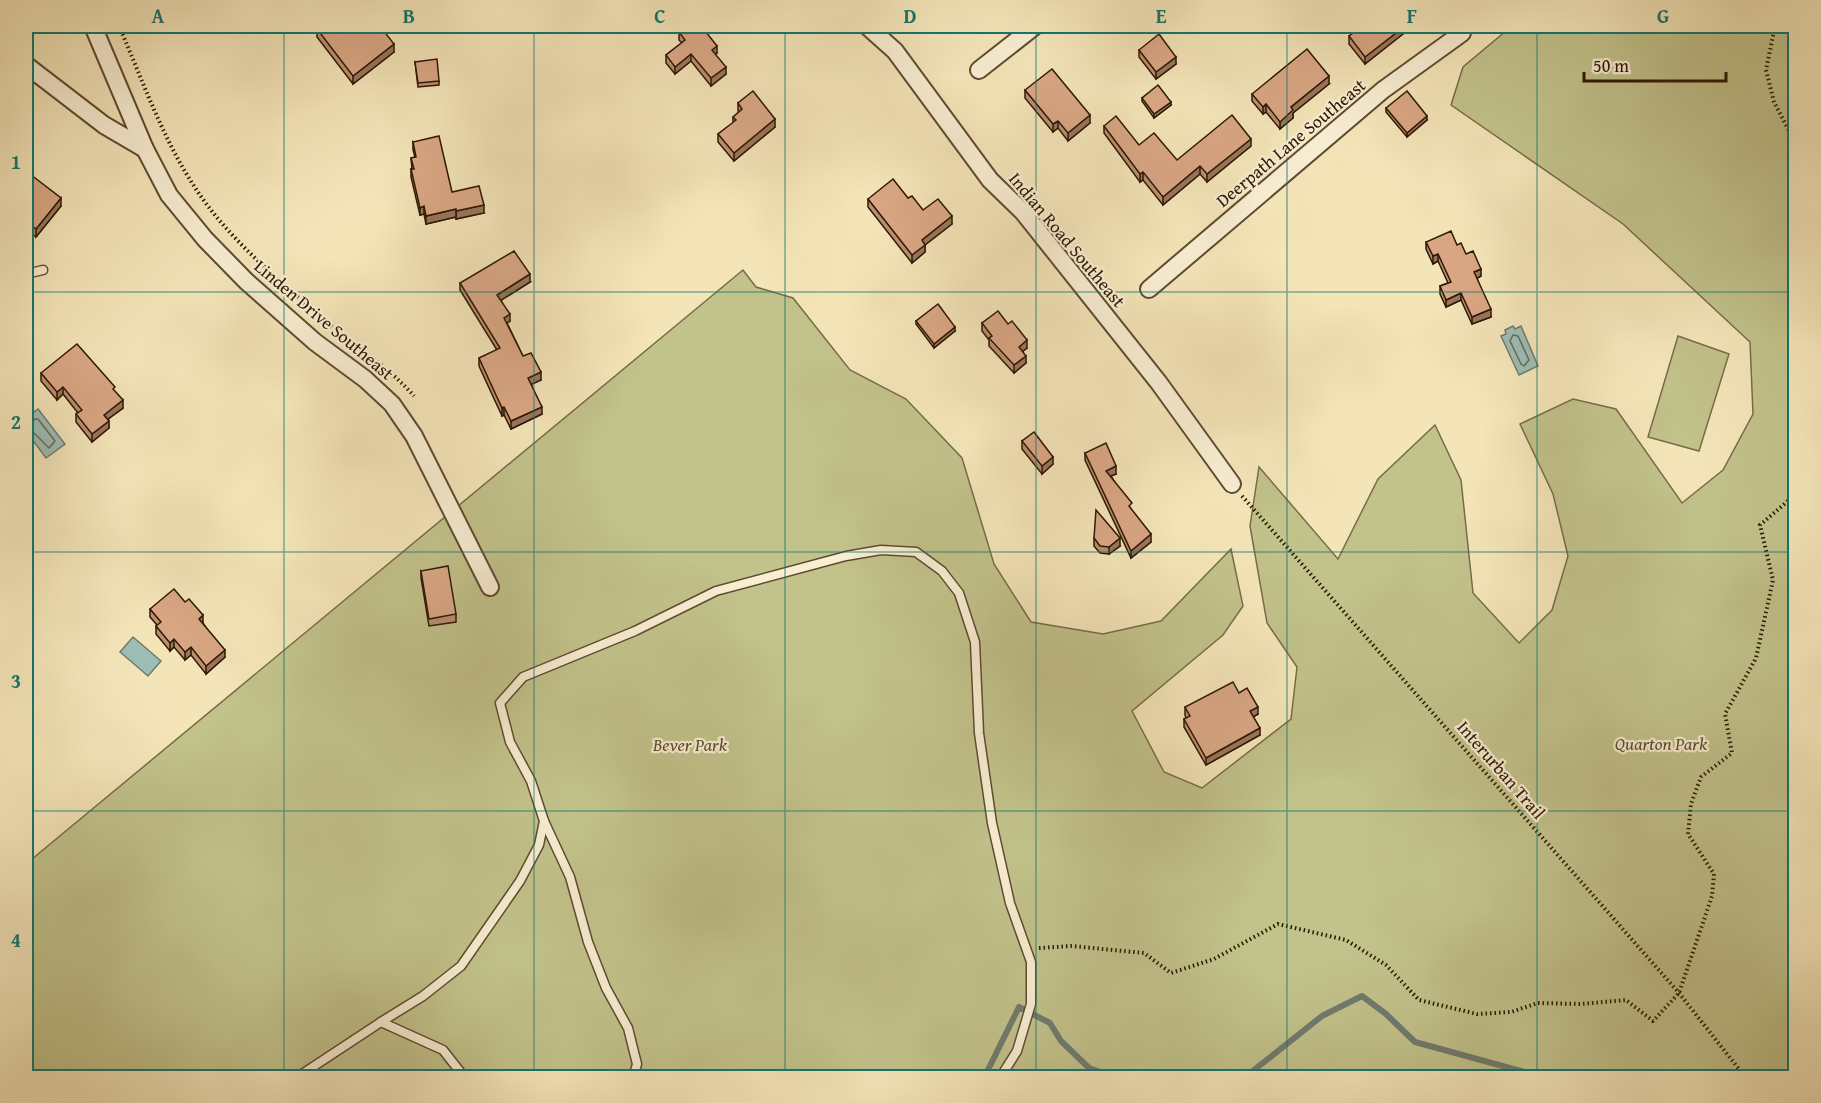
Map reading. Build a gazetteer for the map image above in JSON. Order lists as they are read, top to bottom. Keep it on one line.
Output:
{"streets":{"street":["Deerpath Lane Southeast","Indian Road Southeast","Linden Drive Southeast"],"path":["Interurban Trail"]},"crossings":[["Indian Road Southeast","Interurban Trail"]],"parks":["Quarton Park","Bever Park"],"scale_bar":"50 m","grid":{"columns":["A","B","C","D","E","F","G"],"rows":["1","2","3","4"]}}
